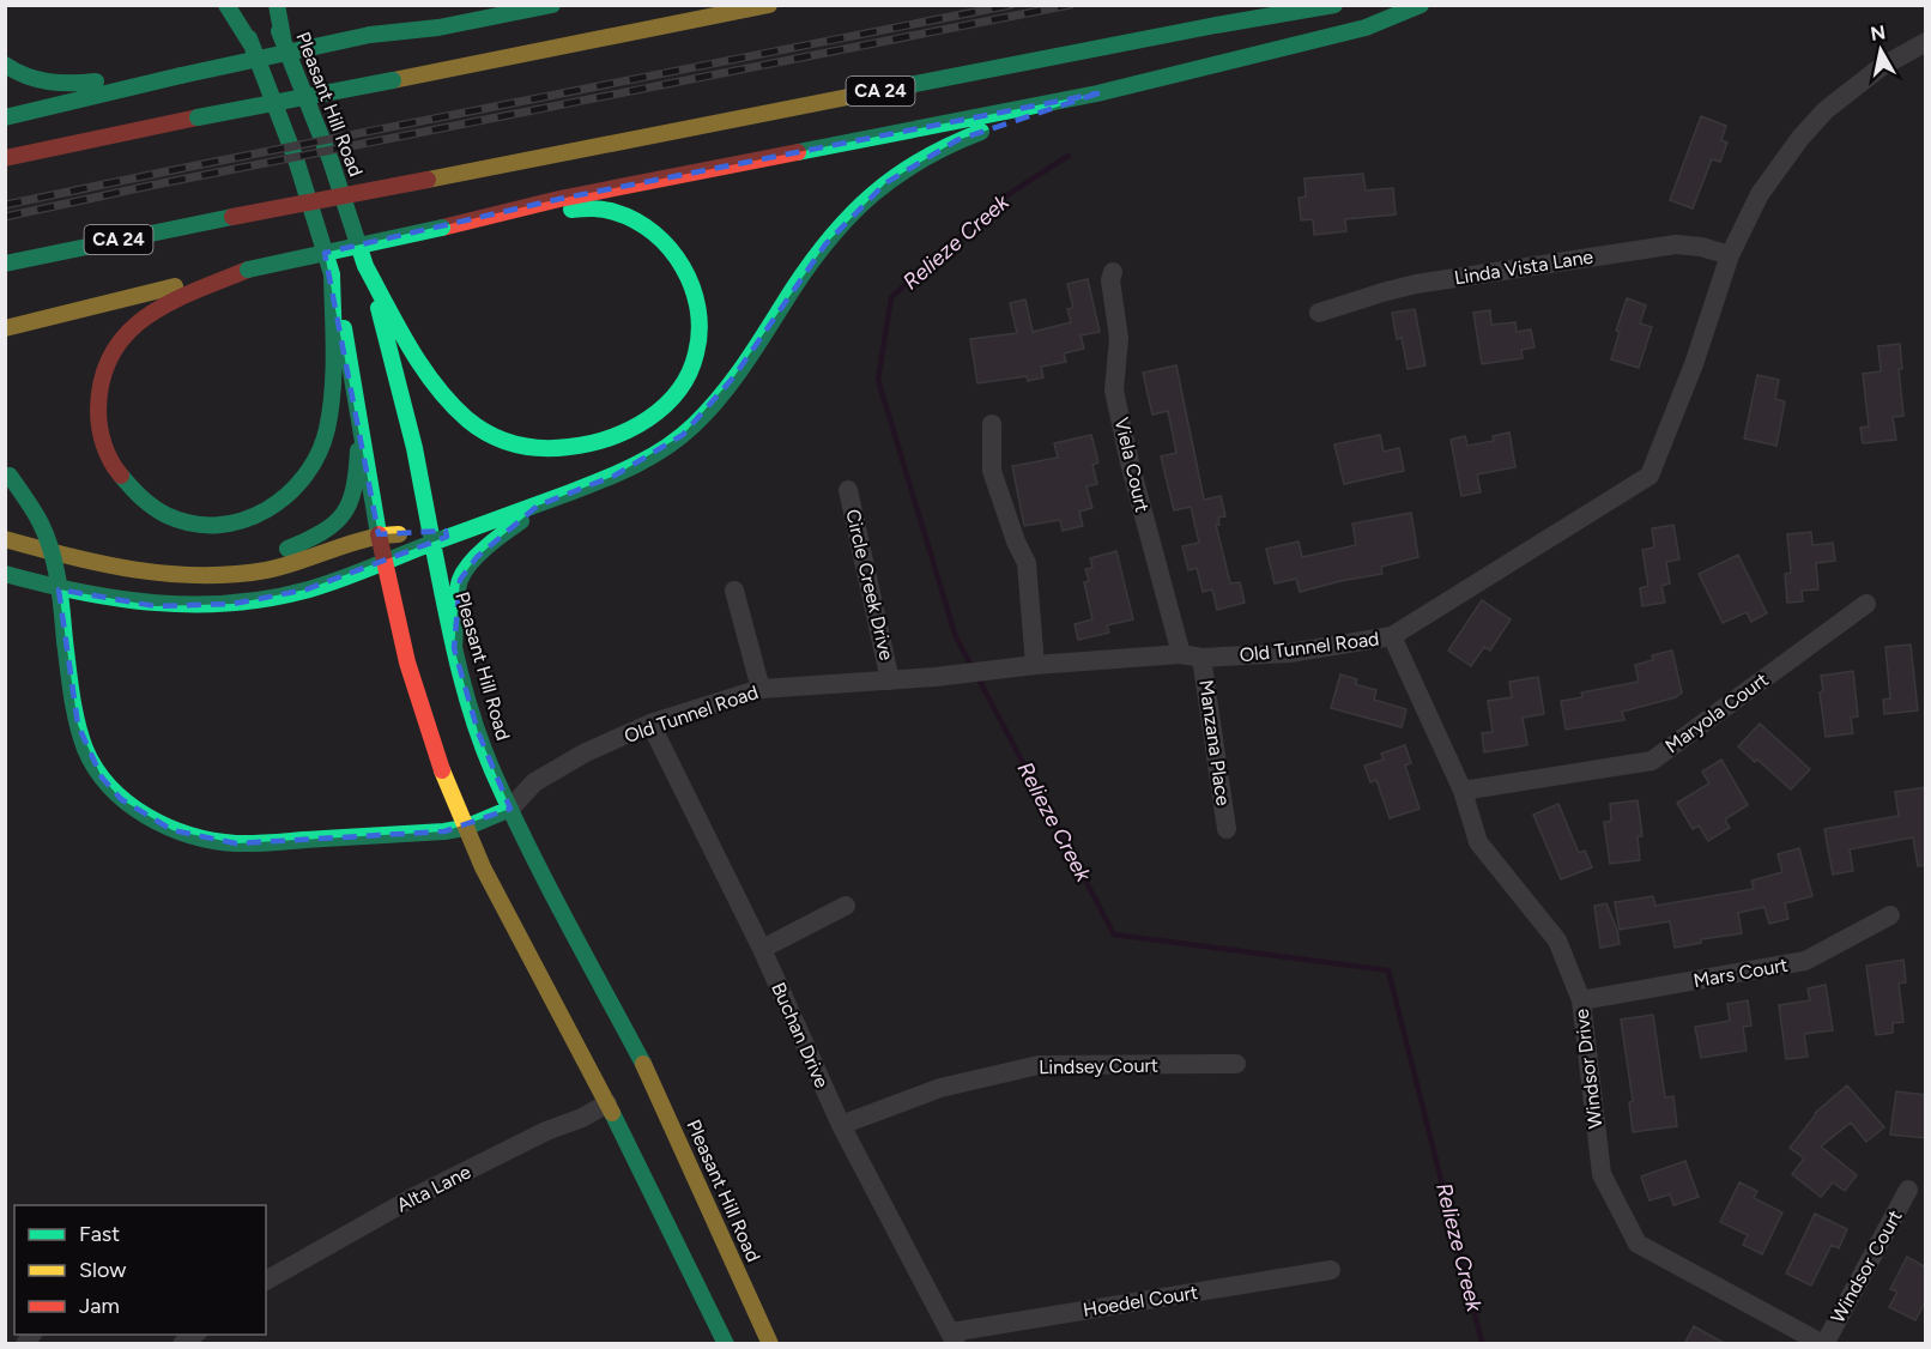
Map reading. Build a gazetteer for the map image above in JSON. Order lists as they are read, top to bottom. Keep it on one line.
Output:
{"streets":{"main road":["CA 24","Pleasant Hill Road"],"street":["Linda Vista Lane","Viela Court","Circle Creek Drive","Old Tunnel Road","Maryola Court","Manzana Place","Mars Court","Buchan Drive","Lindsey Court","Windsor Drive","Alta Lane","Windsor Court","Hoedel Court"]},"crossings":[["Pleasant Hill Road","Old Tunnel Road"],["Linda Vista Lane","Old Tunnel Road"],["Viela Court","Old Tunnel Road"],["Circle Creek Drive","Old Tunnel Road"],["Old Tunnel Road","Manzana Place"],["Old Tunnel Road","Buchan Drive"],["Old Tunnel Road","Windsor Drive"],["Maryola Court","Windsor Drive"],["Mars Court","Windsor Drive"],["Buchan Drive","Lindsey Court"],["Buchan Drive","Hoedel Court"],["Windsor Drive","Windsor Court"]],"water":["Relieze Creek"],"legend":["Fast","Slow","Jam"],"north":"top"}
